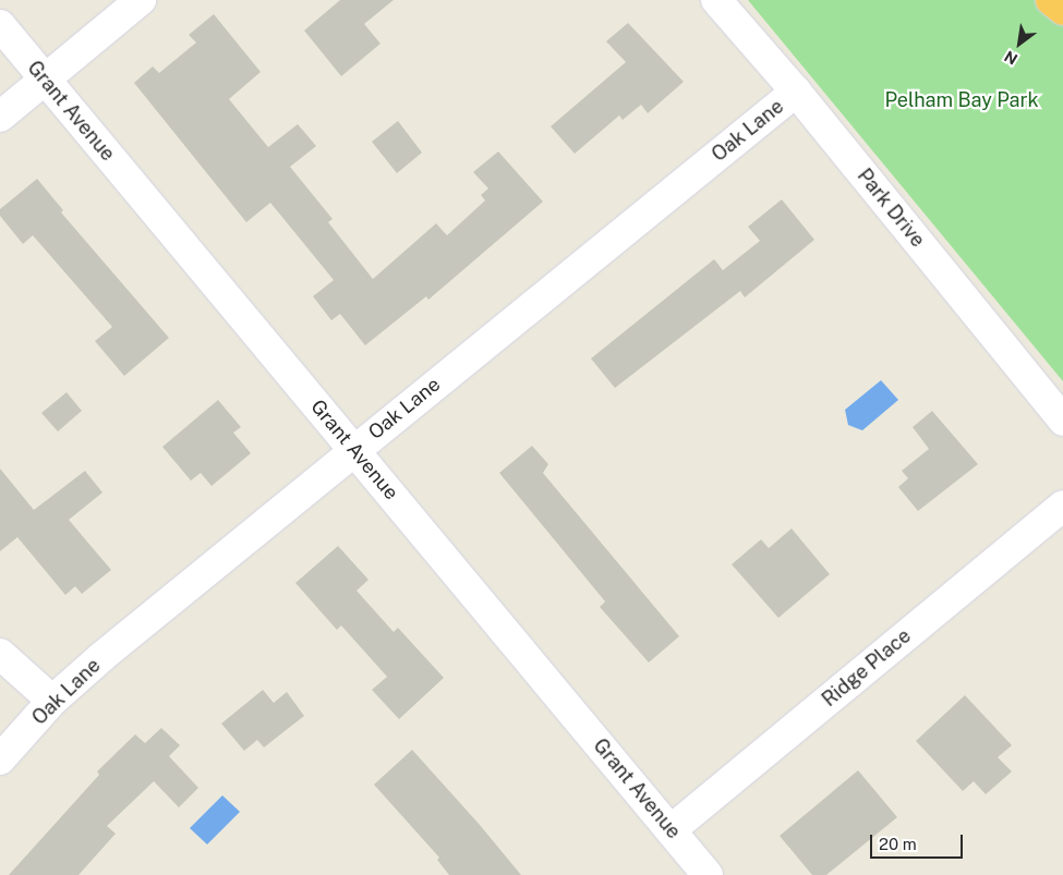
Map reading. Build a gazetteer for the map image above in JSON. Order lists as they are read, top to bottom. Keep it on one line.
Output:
{"streets":{"street":["Grant Avenue","Oak Lane","Park Drive","Ridge Place"]},"crossings":[["Grant Avenue","Oak Lane"],["Grant Avenue","Ridge Place"],["Oak Lane","Park Drive"]],"parks":["Pelham Bay Park"],"scale_bar":"20 m","north":"bottom left"}
